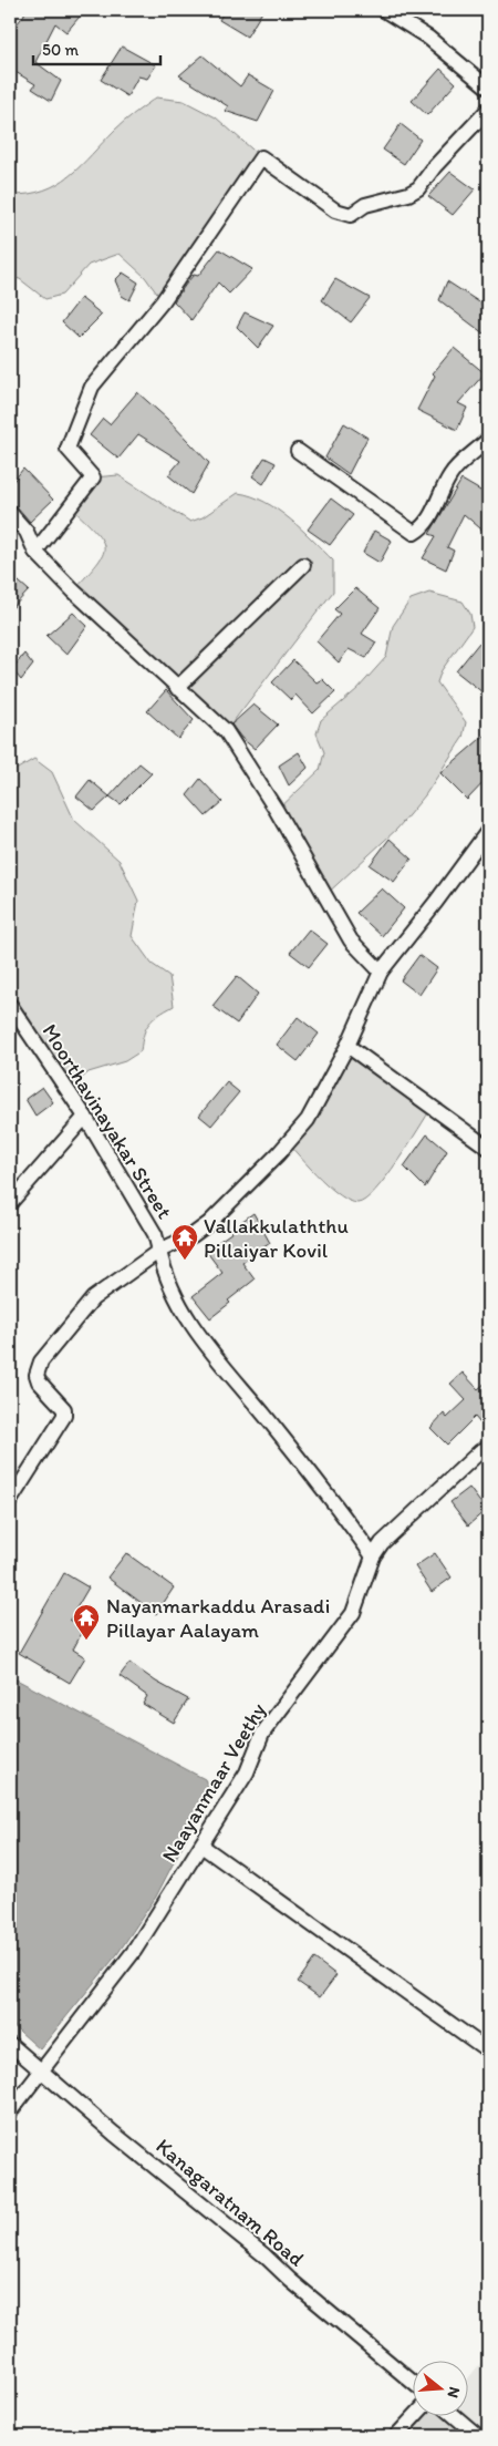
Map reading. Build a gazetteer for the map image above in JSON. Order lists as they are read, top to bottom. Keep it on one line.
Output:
{"streets":{"street":["Moorthavinayakar Street","Naayanmaar Veethy","Kanagaratnam Road"]},"crossings":[["Naayanmaar Veethy","Kanagaratnam Road"]],"places":{"temple":["Vallakkulaththu Pillaiyar Kovil","Nayanmarkaddu Arasadi Pillayar Aalayam"]},"scale_bar":"50 m","north":"right"}
